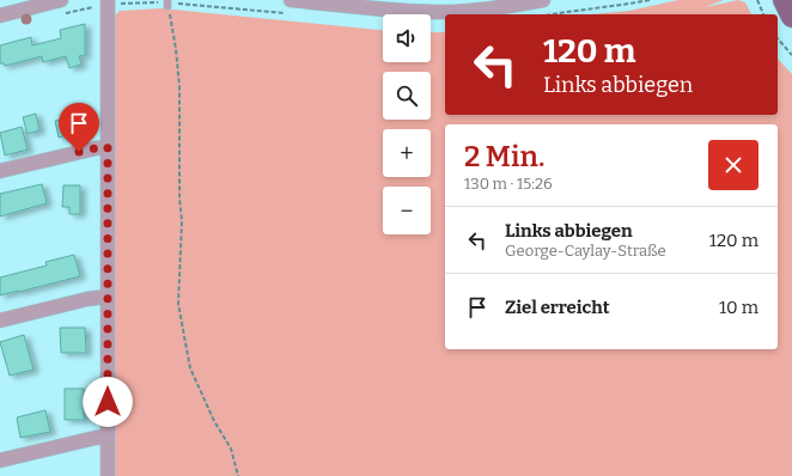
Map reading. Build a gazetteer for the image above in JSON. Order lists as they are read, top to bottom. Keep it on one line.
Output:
{"page":{"map_buttons":["+","−"],"turn":["120 m","Links abbiegen"],"heading":["2 Min.","130 m · 15:26"],"list":[{"name":"Links abbiegen","note":"George-Caylay-Straße","value":"120 m"},{"name":"Ziel erreicht","value":"10 m"}]}}
